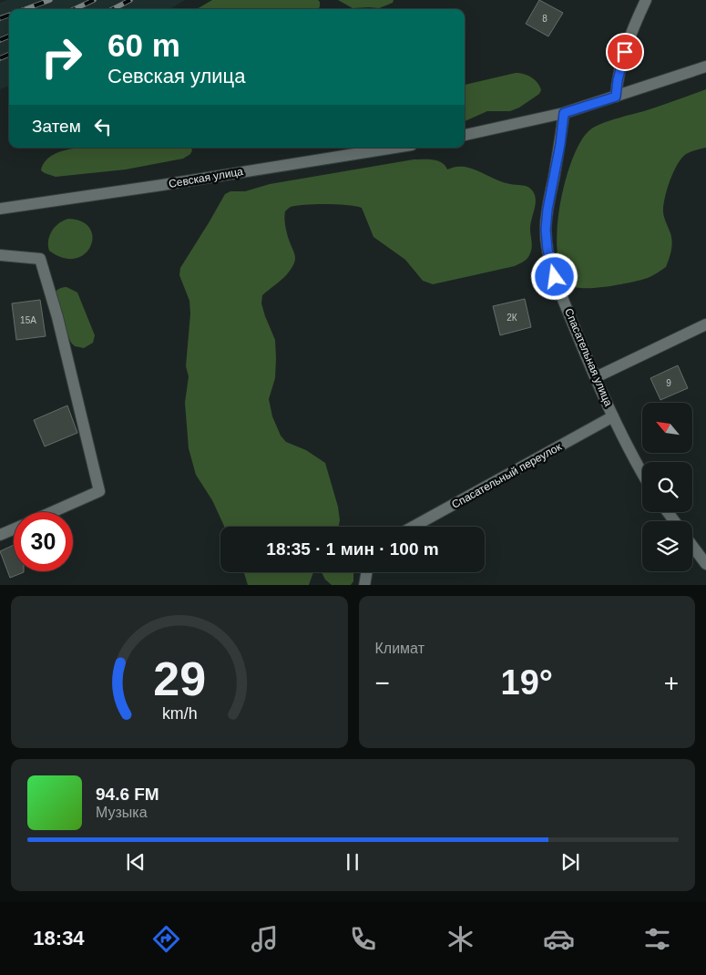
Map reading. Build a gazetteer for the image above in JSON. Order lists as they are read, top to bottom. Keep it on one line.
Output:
{"streets":{"street":["Севская улица","Спасательная улица","Спасательный переулок"]},"crossings":[["Спасательная улица","Спасательный переулок"]],"house_numbers":["8","2К","15А","9"],"north":"top left","page":{"turn":["60 m","Севская улица"],"then":"Затем","limit":"30","trip":"18:35 · 1 мин · 100 m","tile":"Климат","heat":["−","19°","+"],"song":["94.6 FM","Музыка"],"tabs":"18:34","gauge":["29","km/h"]}}
